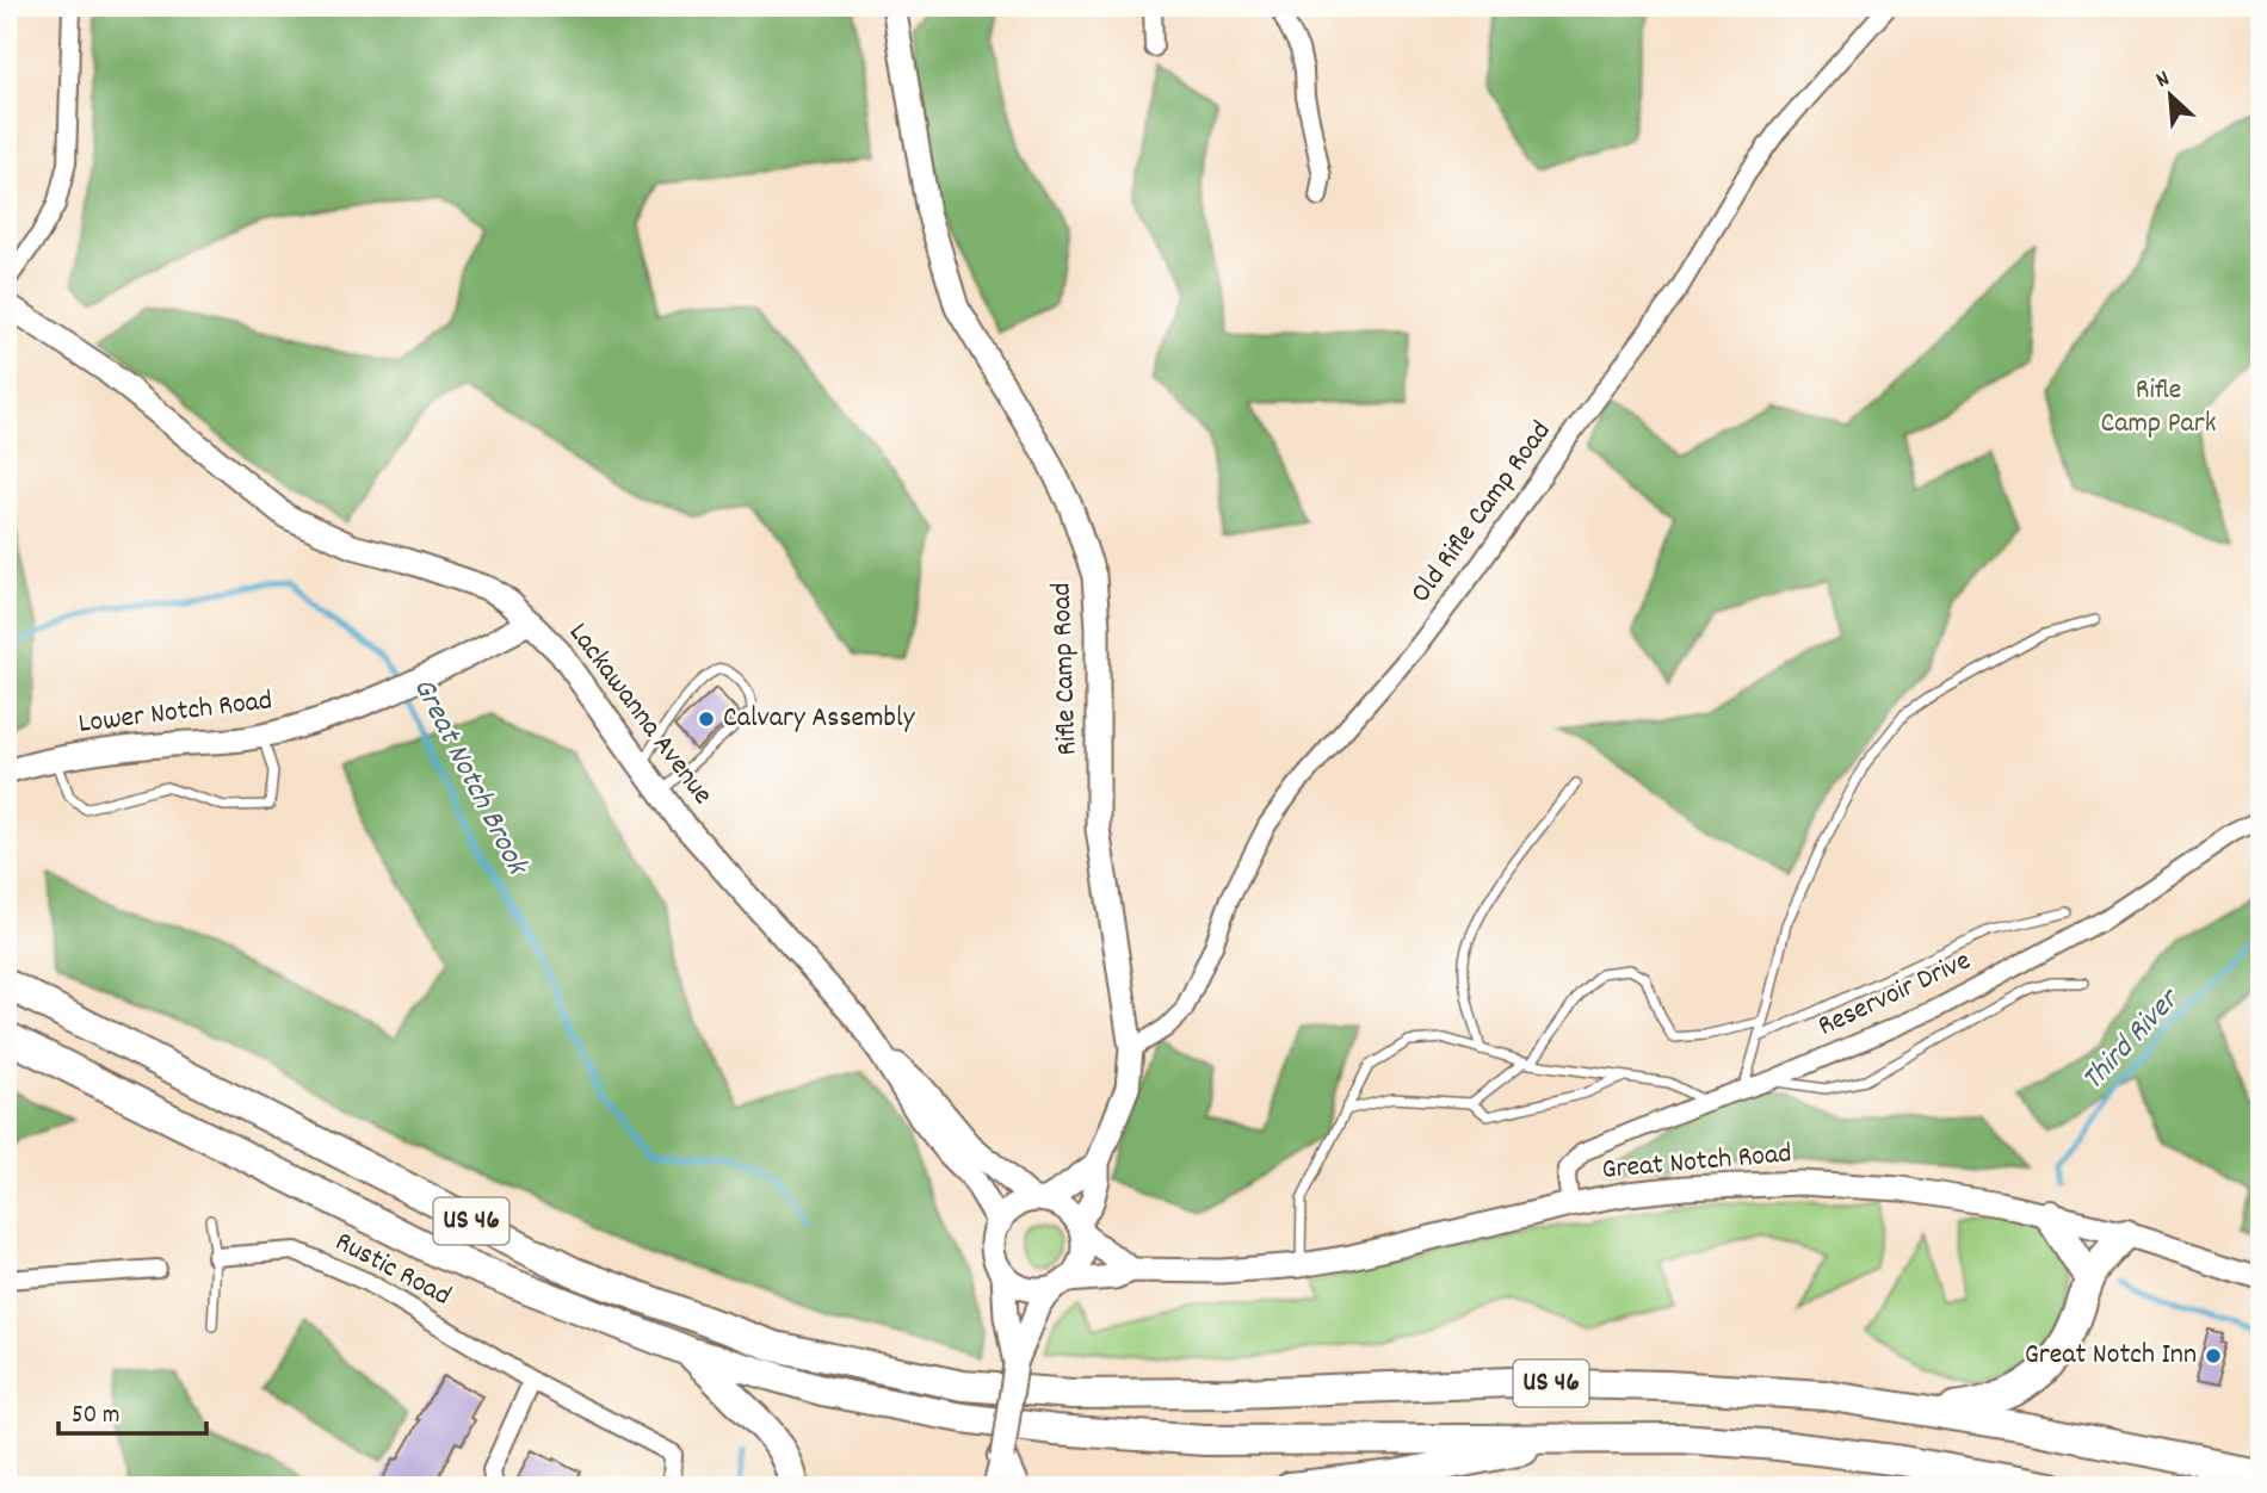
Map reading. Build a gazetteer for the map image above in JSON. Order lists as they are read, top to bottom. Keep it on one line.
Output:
{"streets":{"highway":["US 46"],"street":["Old Rifle Camp Road","Rifle Camp Road","Lower Notch Road","Lackawanna Avenue","Reservoir Drive","Great Notch Road","Rustic Road"]},"crossings":[["Old Rifle Camp Road","Rifle Camp Road"],["Rifle Camp Road","Lackawanna Avenue"],["Rifle Camp Road","Great Notch Road"],["Lower Notch Road","Lackawanna Avenue"],["Lackawanna Avenue","Great Notch Road"],["Reservoir Drive","Great Notch Road"]],"water":["Great Notch Brook","Third River"],"parks":["Rifle Camp Park"],"places":["Calvary Assembly","Great Notch Inn"],"scale_bar":"50 m","north":"top left"}
